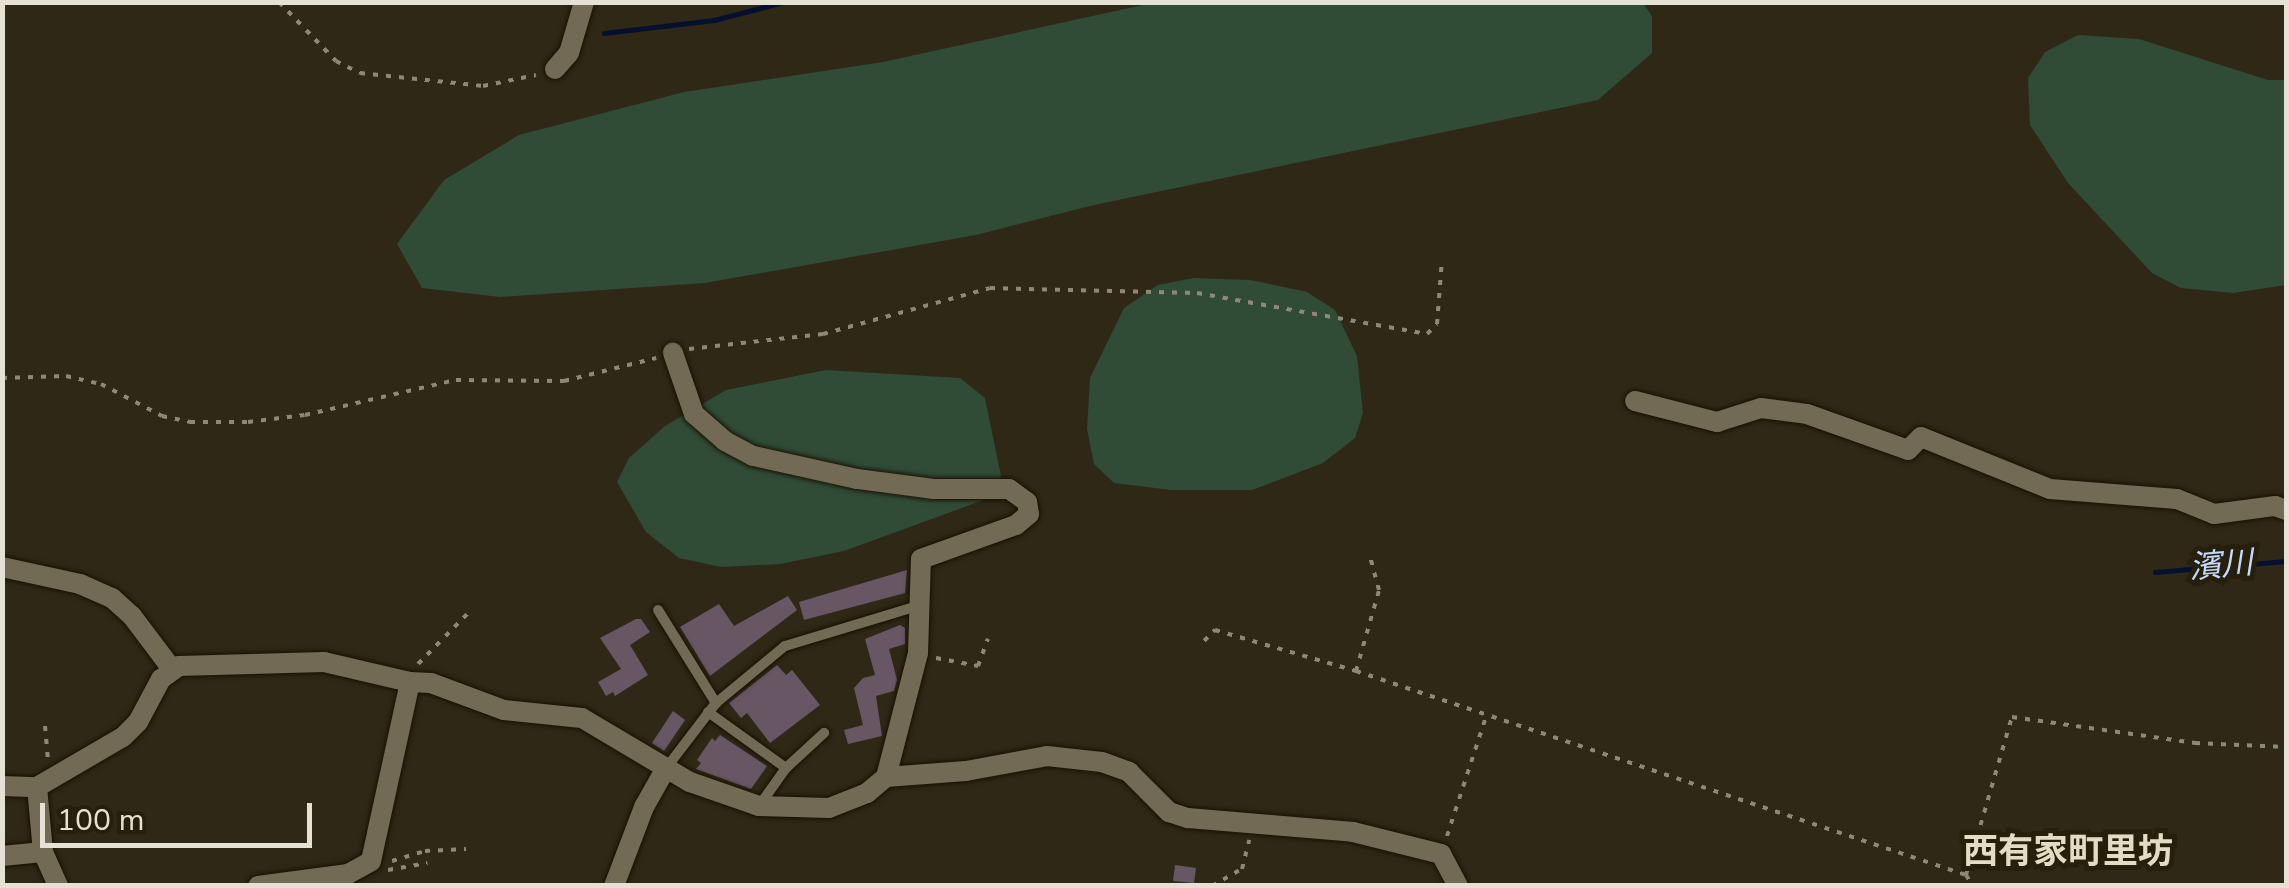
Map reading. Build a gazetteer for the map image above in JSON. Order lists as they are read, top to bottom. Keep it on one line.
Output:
{"districts":["西有家町里坊"],"water":["濱川"],"scale_bar":"100 m"}
